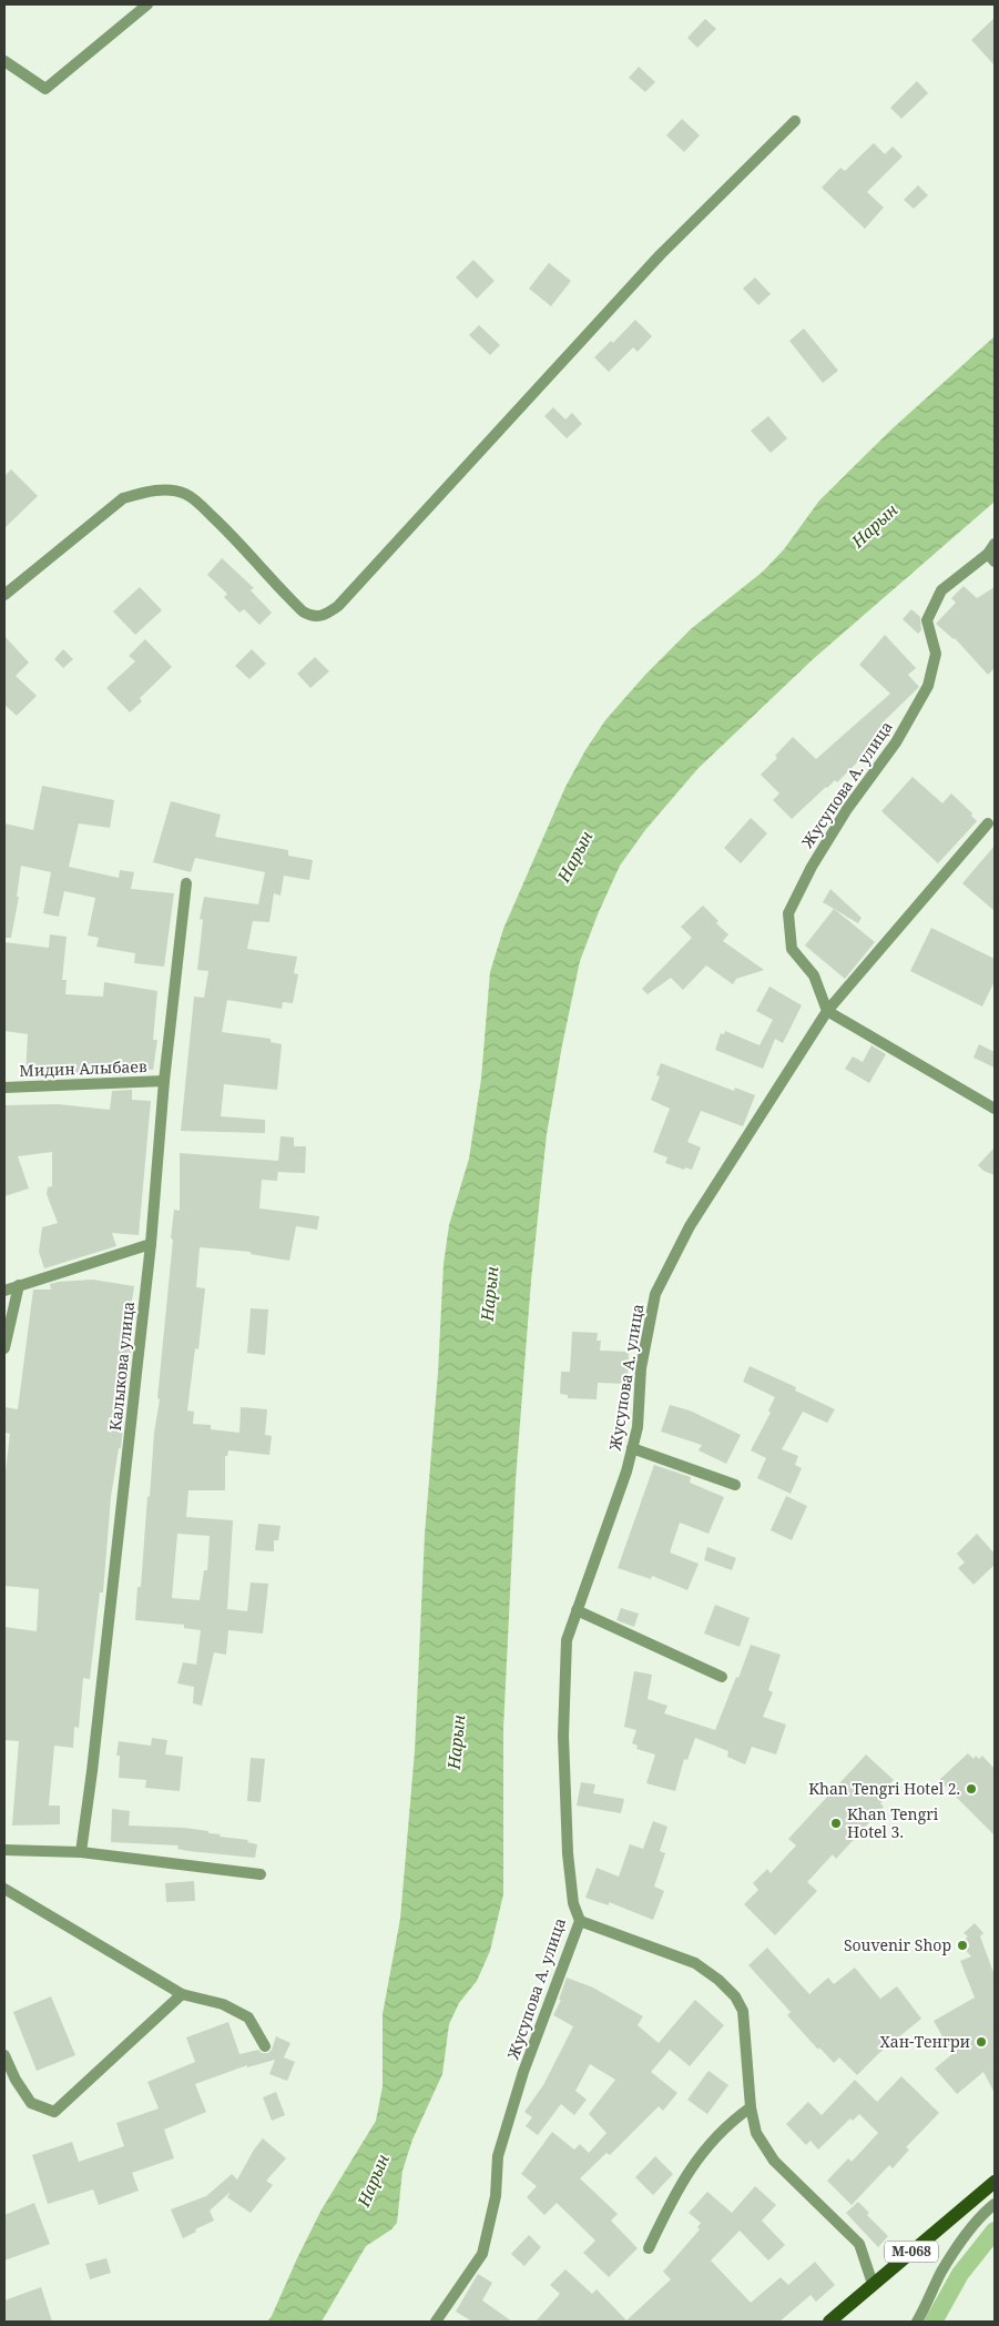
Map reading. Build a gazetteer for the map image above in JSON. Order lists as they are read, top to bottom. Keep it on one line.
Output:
{"streets":{"main road":["М-068"],"street":["Жусупова А. улица","Мидин Алыбаев","Калыкова улица"]},"crossings":[["Мидин Алыбаев","Калыкова улица"]],"water":["Нарын"],"places":["Khan Tengri Hotel 2.","Khan Tengri Hotel 3.","Souvenir Shop","Хан-Тенгри"]}
